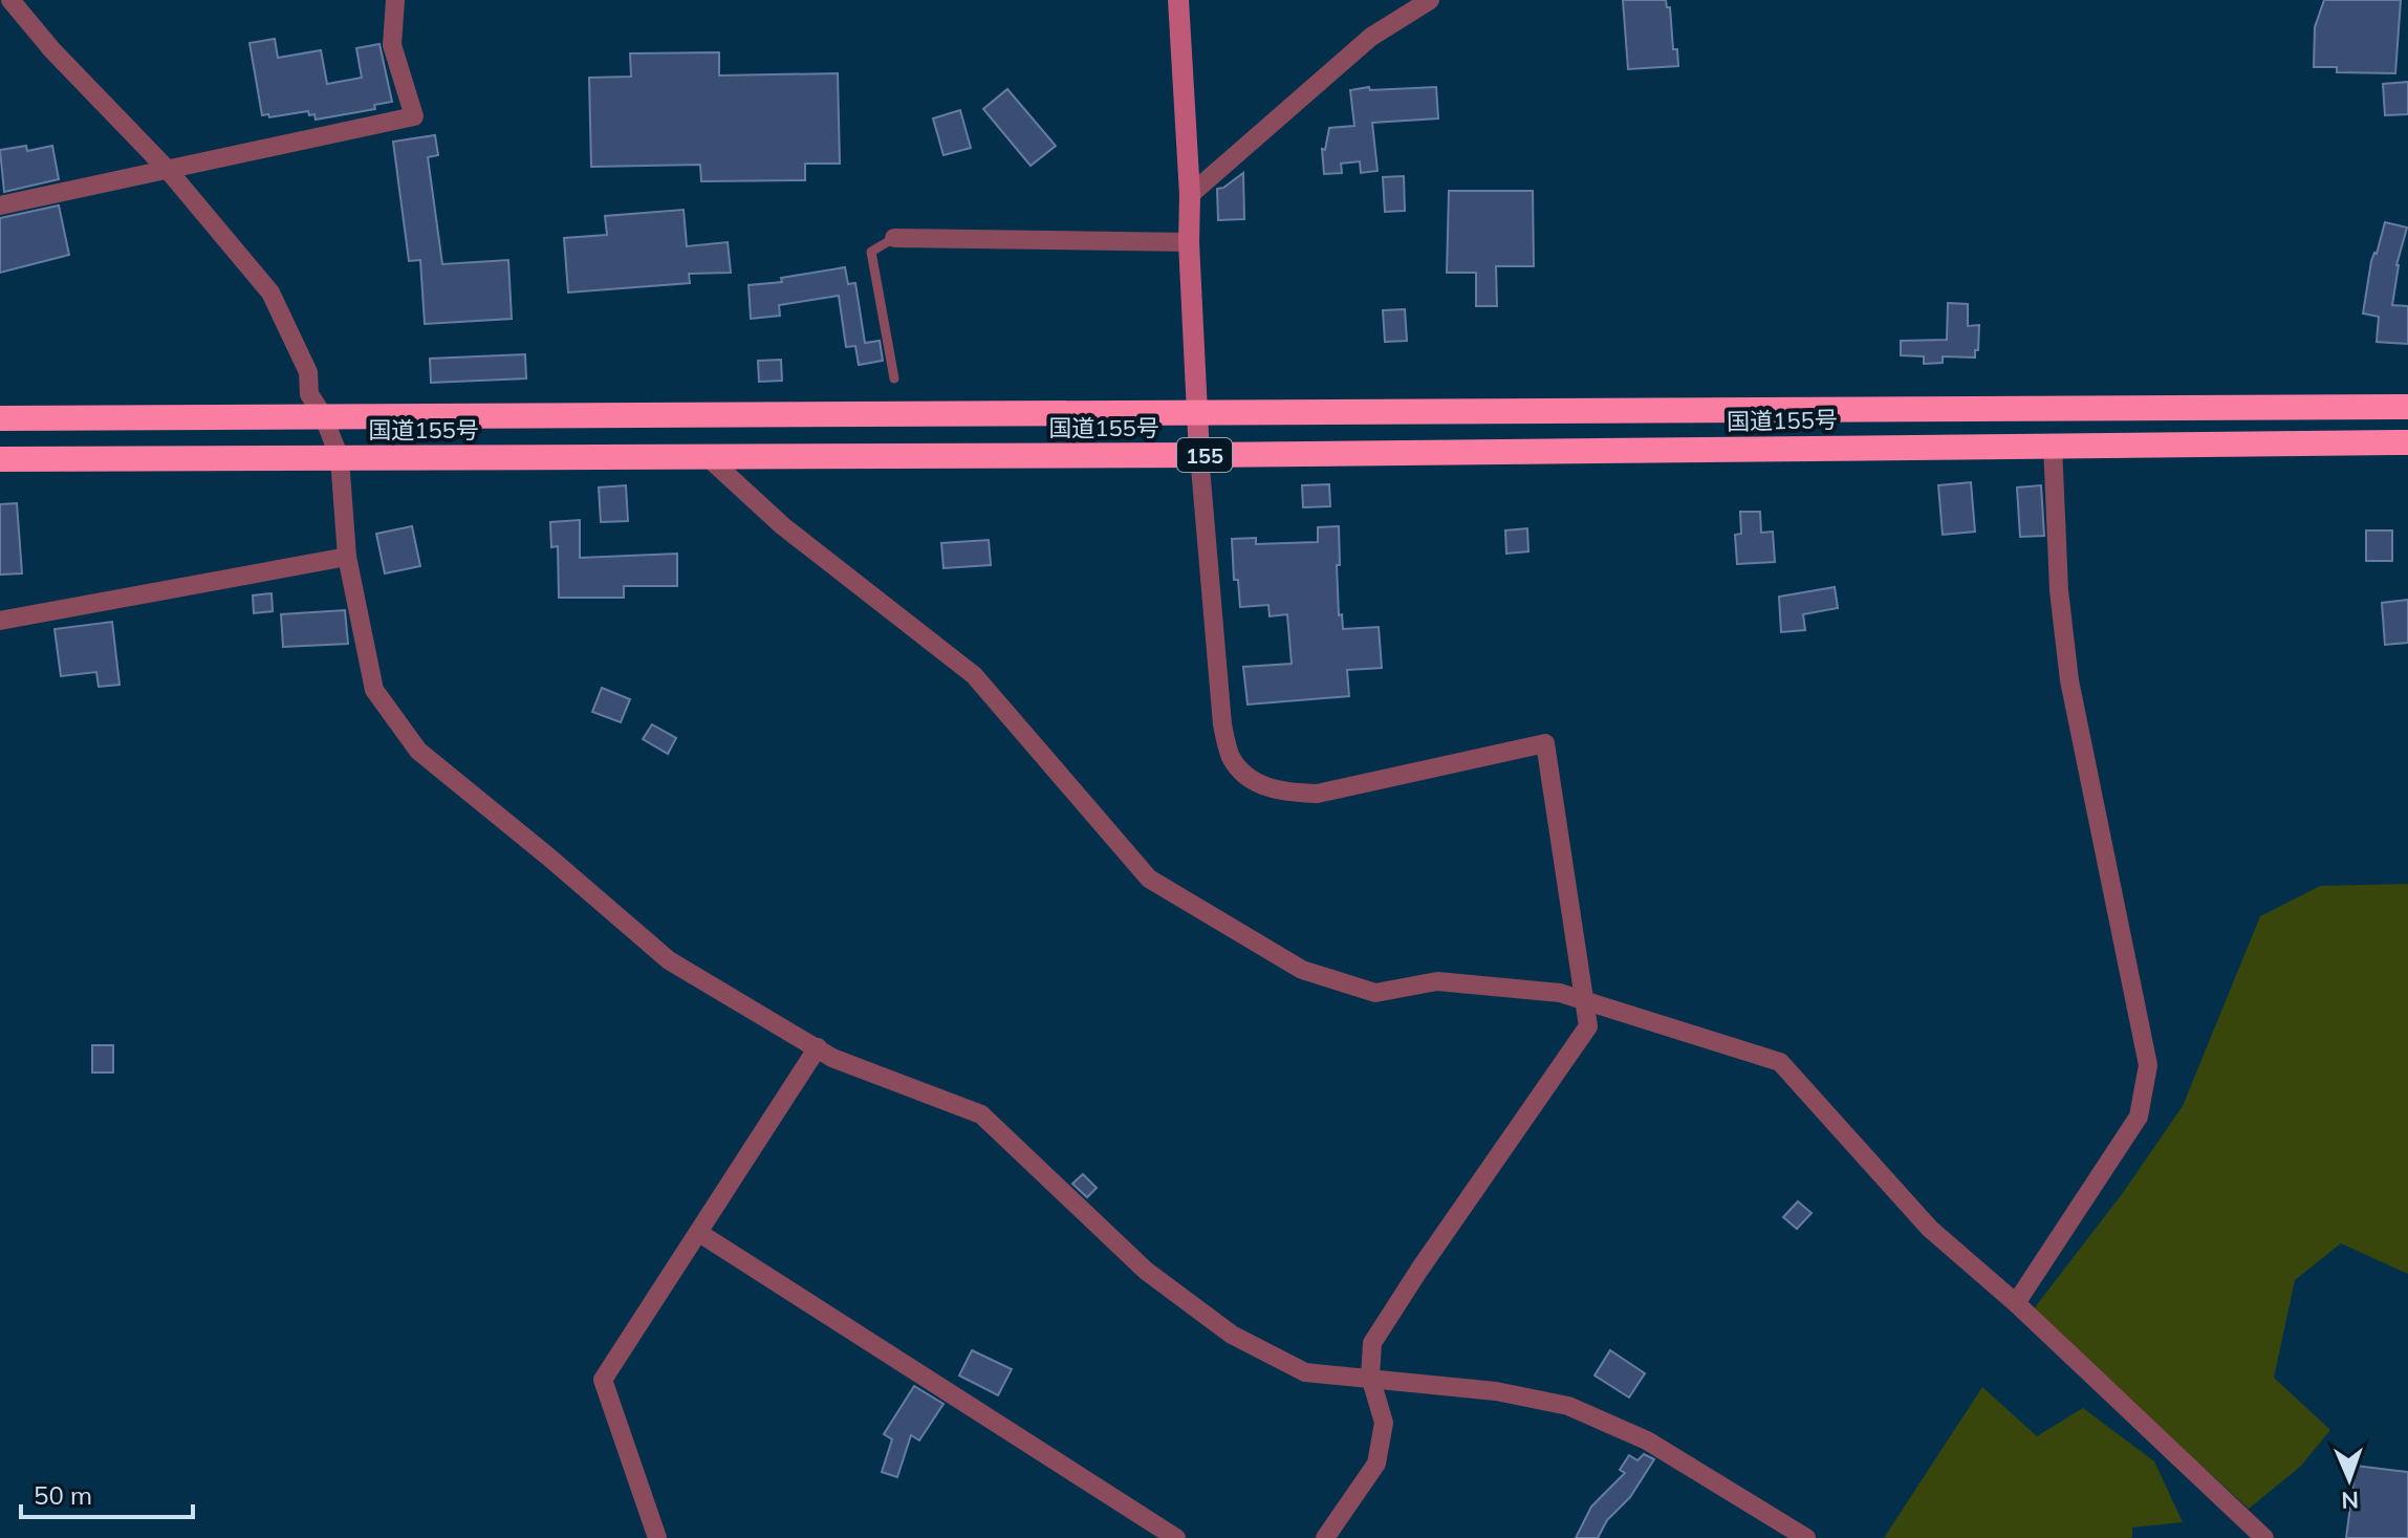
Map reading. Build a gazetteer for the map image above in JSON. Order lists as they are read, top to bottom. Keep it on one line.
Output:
{"streets":{"highway":["国道155号","155"]},"scale_bar":"50 m","north":"bottom"}
